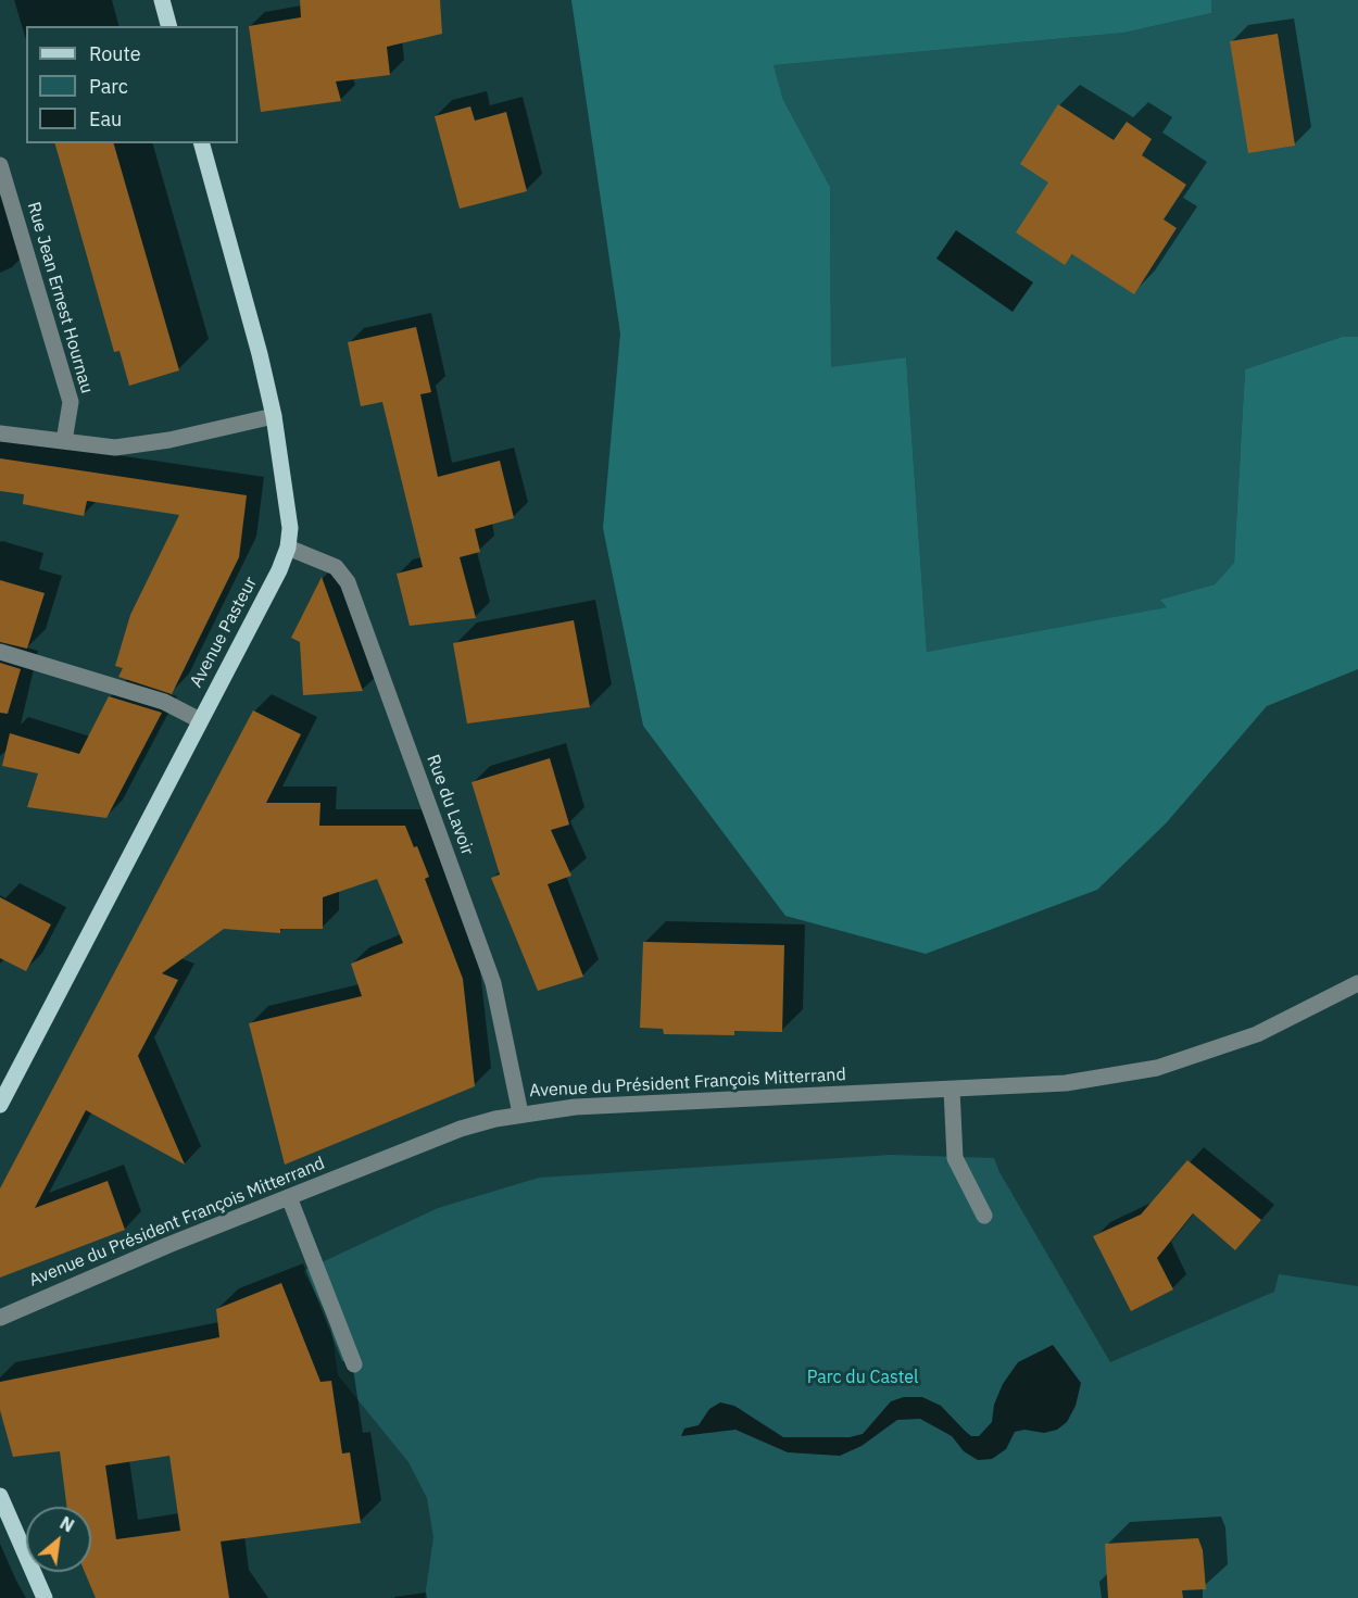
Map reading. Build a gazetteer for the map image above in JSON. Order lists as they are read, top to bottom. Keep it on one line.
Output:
{"streets":{"main road":["Avenue Pasteur"],"street":["Rue Jean Ernest Hournau","Rue du Lavoir","Avenue du Président François Mitterrand"]},"crossings":[["Avenue Pasteur","Rue du Lavoir"],["Rue du Lavoir","Avenue du Président François Mitterrand"]],"parks":["Parc du Castel"],"legend":["Route","Parc","Eau"],"north":"top right"}
